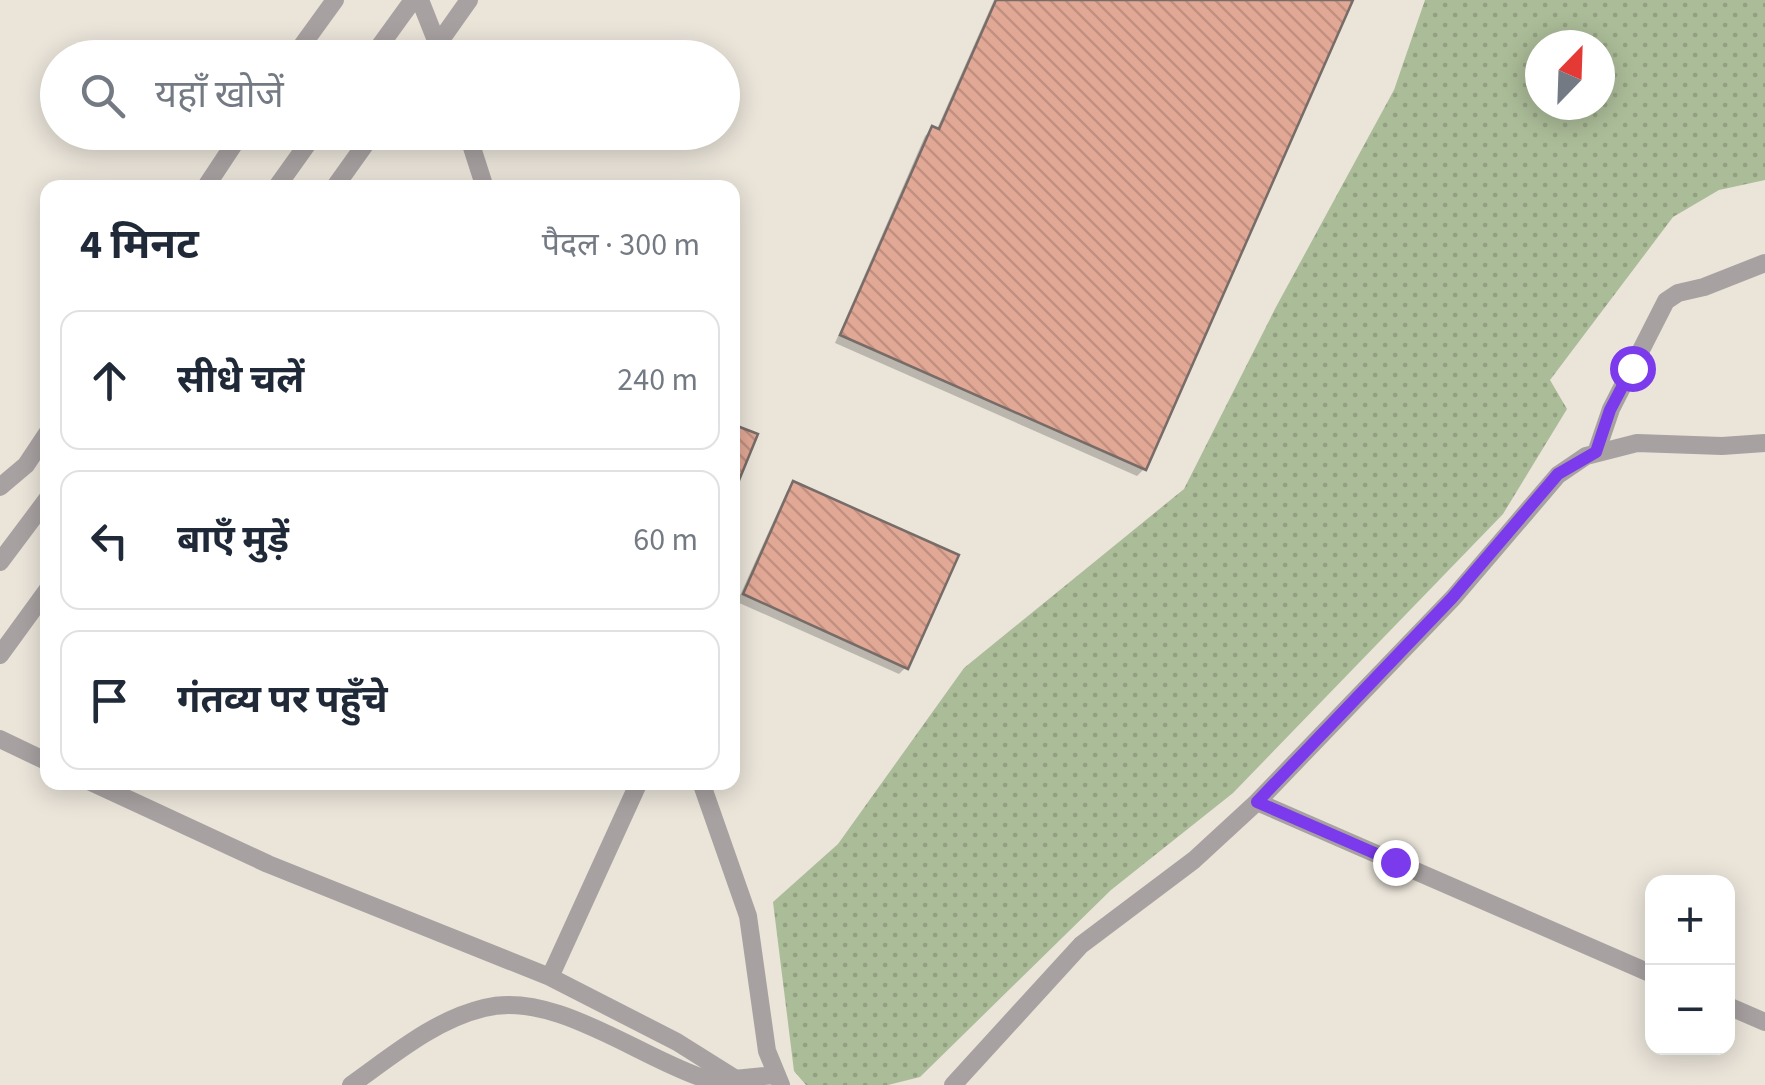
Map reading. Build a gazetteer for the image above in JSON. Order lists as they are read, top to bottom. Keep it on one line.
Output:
{"north":"top right","page":{"search":"यहाँ खोजें","heading":["4 मिनट","पैदल · 300 m"],"list":[["सीधे चलें","240 m"],["बाएँ मुड़ें","60 m"],"गंतव्य पर पहुँचे"],"map_buttons":["+","−"]}}
